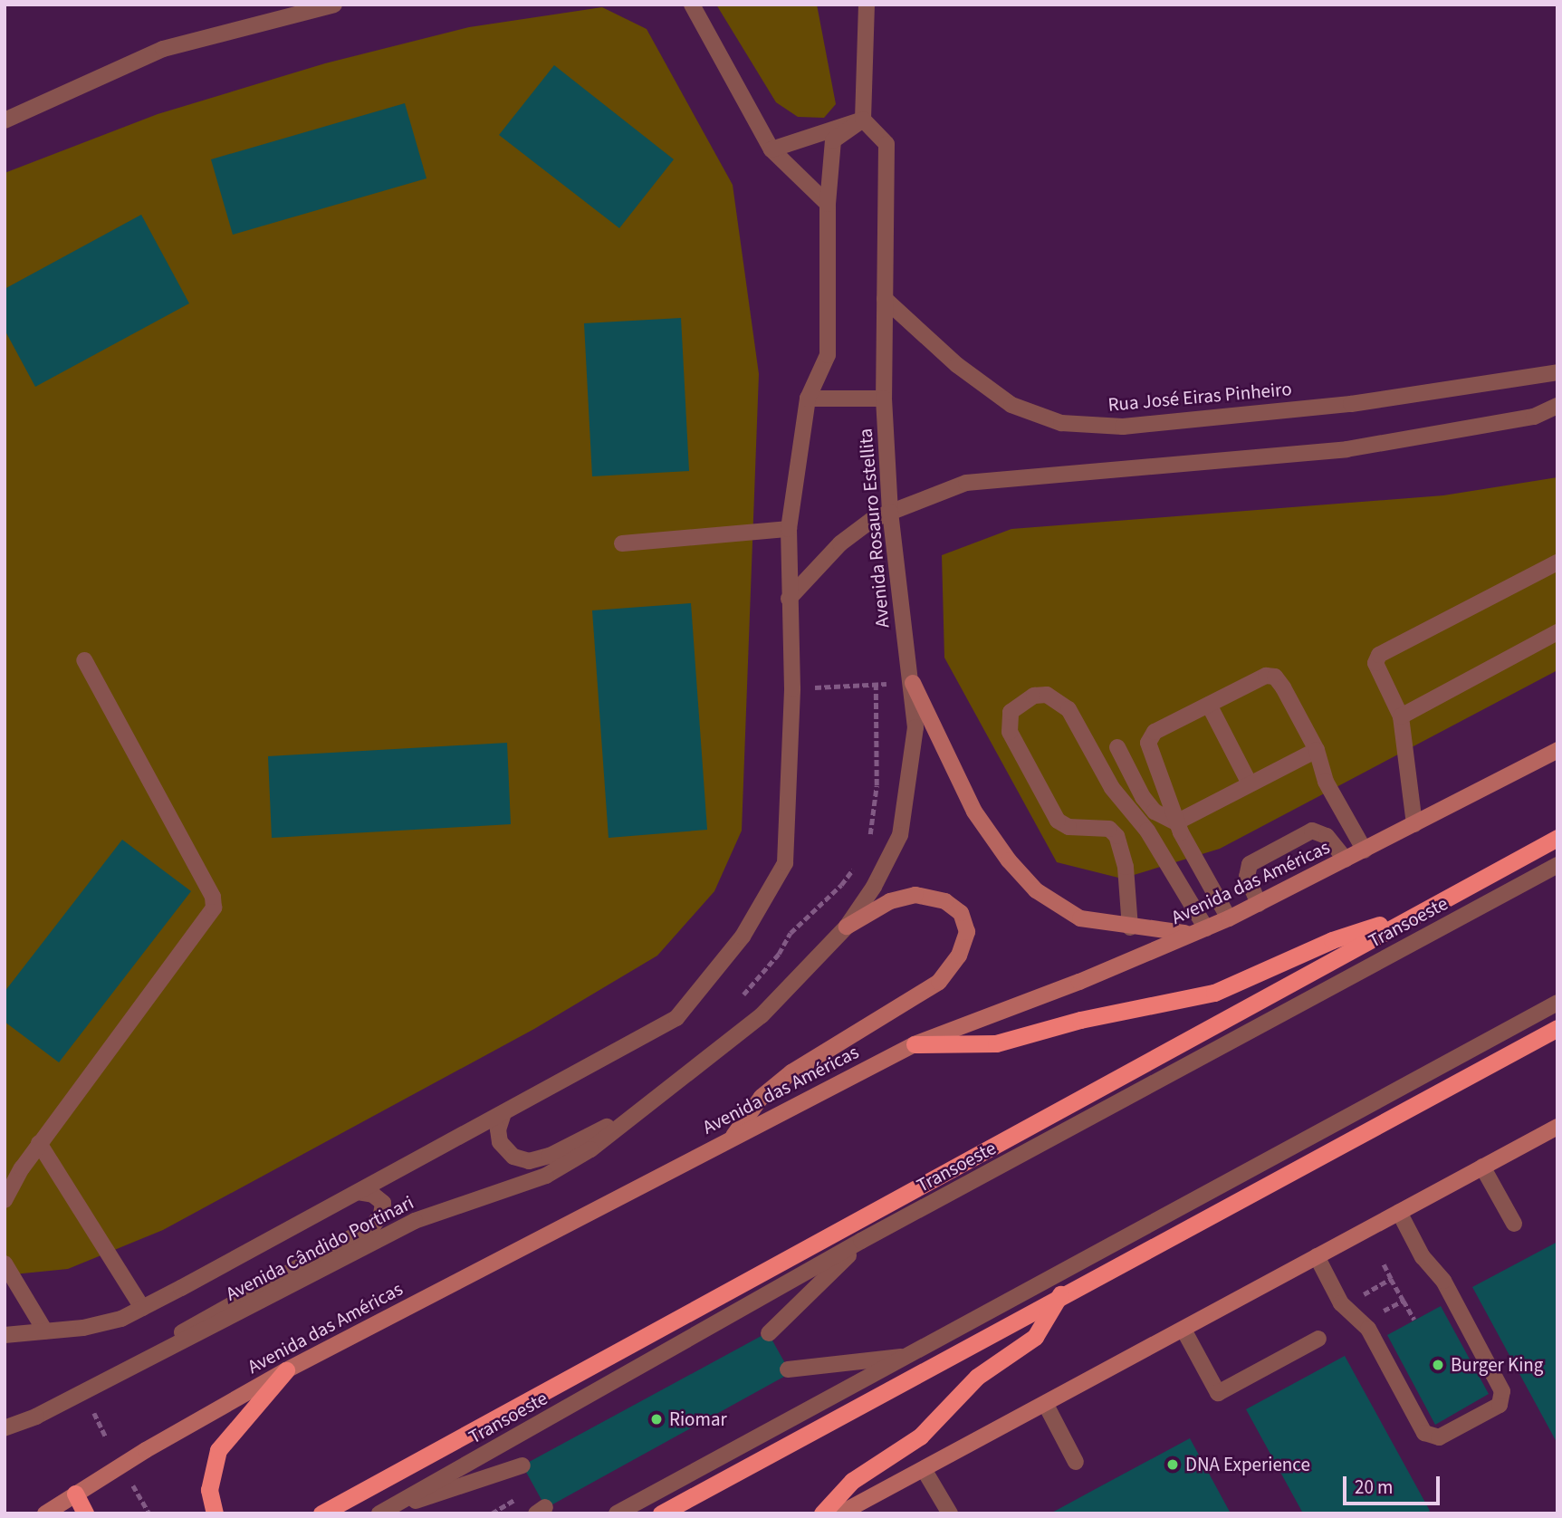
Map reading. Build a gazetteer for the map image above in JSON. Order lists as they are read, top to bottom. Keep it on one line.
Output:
{"streets":{"main road":["Avenida das Américas"],"street":["Rua José Eiras Pinheiro","Avenida Rosauro Estellita","Transoeste","Avenida Cândido Portinari"]},"crossings":[["Rua José Eiras Pinheiro","Avenida Rosauro Estellita"],["Avenida Rosauro Estellita","Avenida Cândido Portinari"]],"places":["Burger King","Riomar","DNA Experience"],"scale_bar":"20 m"}
